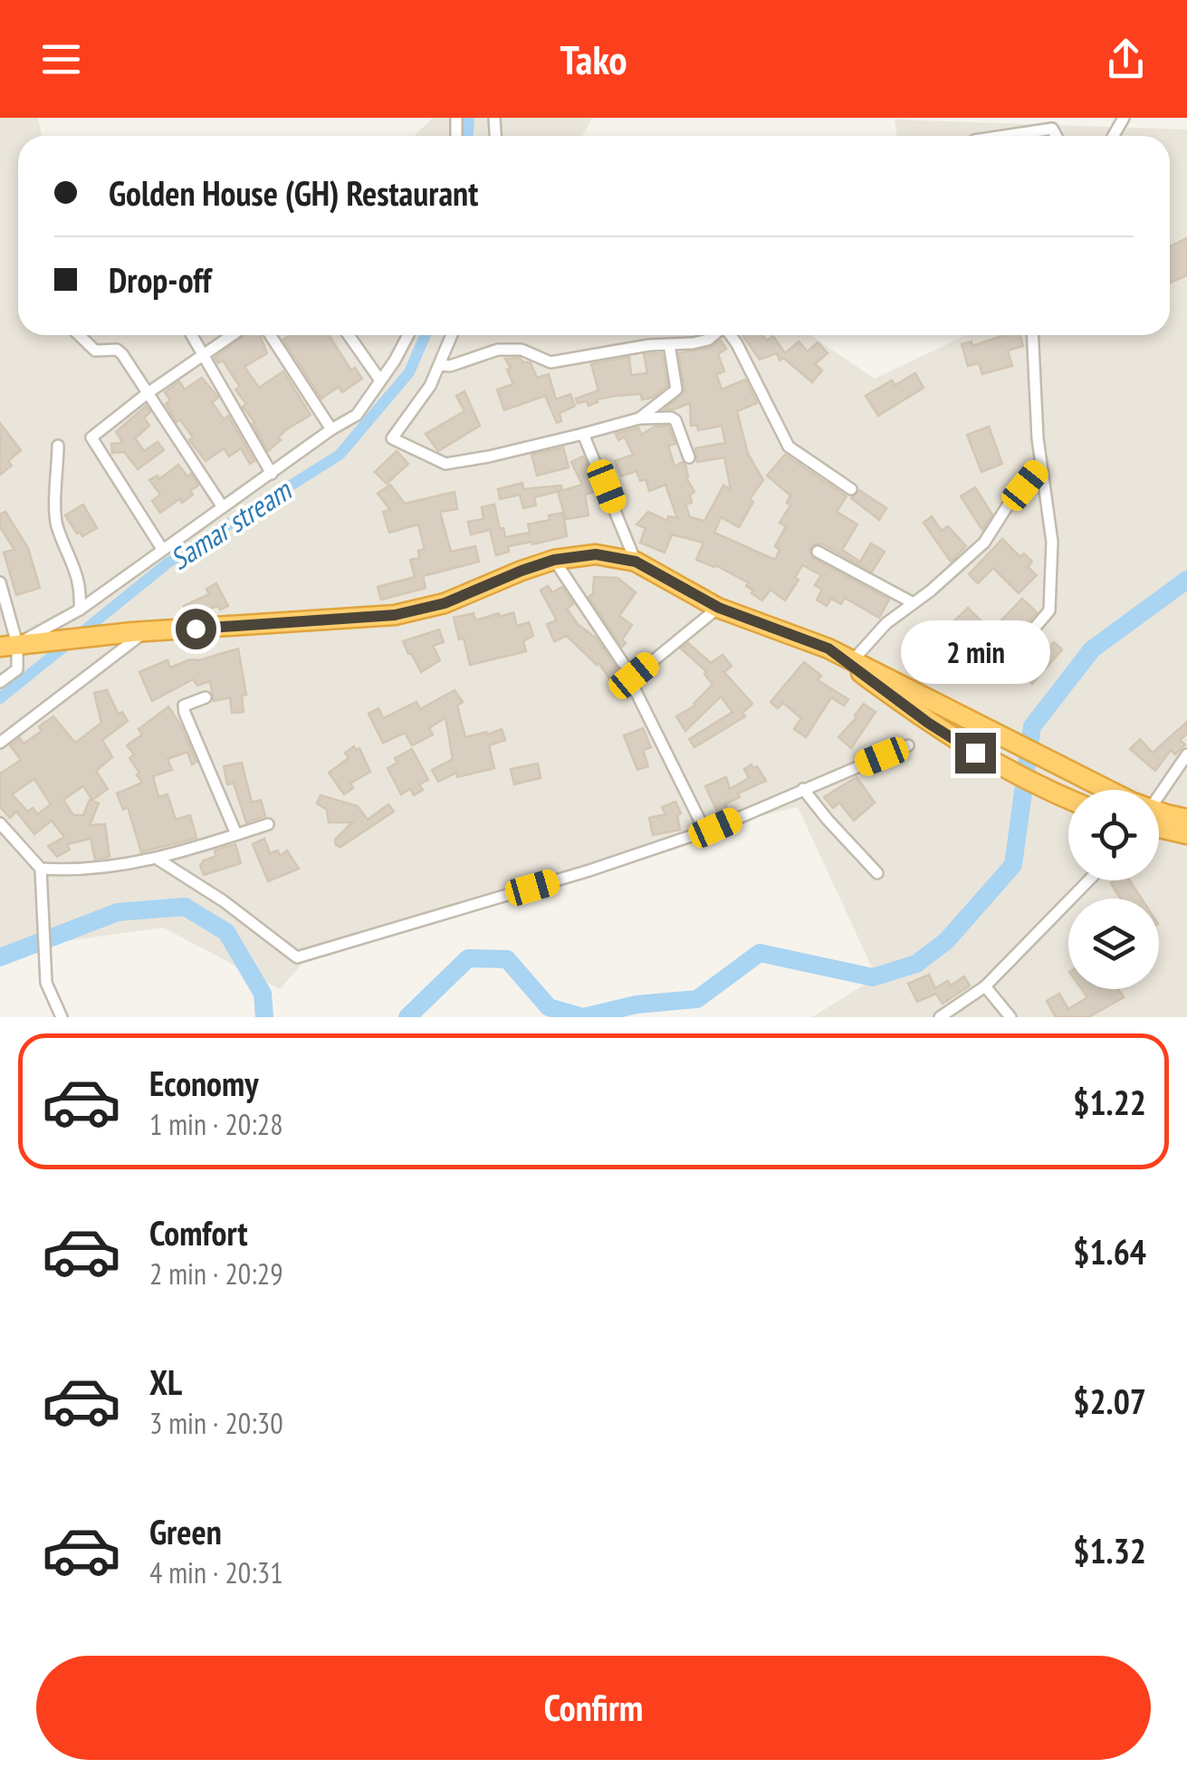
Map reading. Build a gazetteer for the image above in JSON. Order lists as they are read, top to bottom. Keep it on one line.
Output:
{"water":["Samar stream"],"page":{"header":"Tako","banner":["Golden House (GH) Restaurant","Drop-off"],"bubble":"2 min","list":[{"name":"Economy","note":"1 min · 20:28","value":"$1.22"},{"name":"Comfort","note":"2 min · 20:29","value":"$1.64"},{"name":"XL","note":"3 min · 20:30","value":"$2.07"},{"name":"Green","note":"4 min · 20:31","value":"$1.32"}],"buttons":"Confirm"}}
